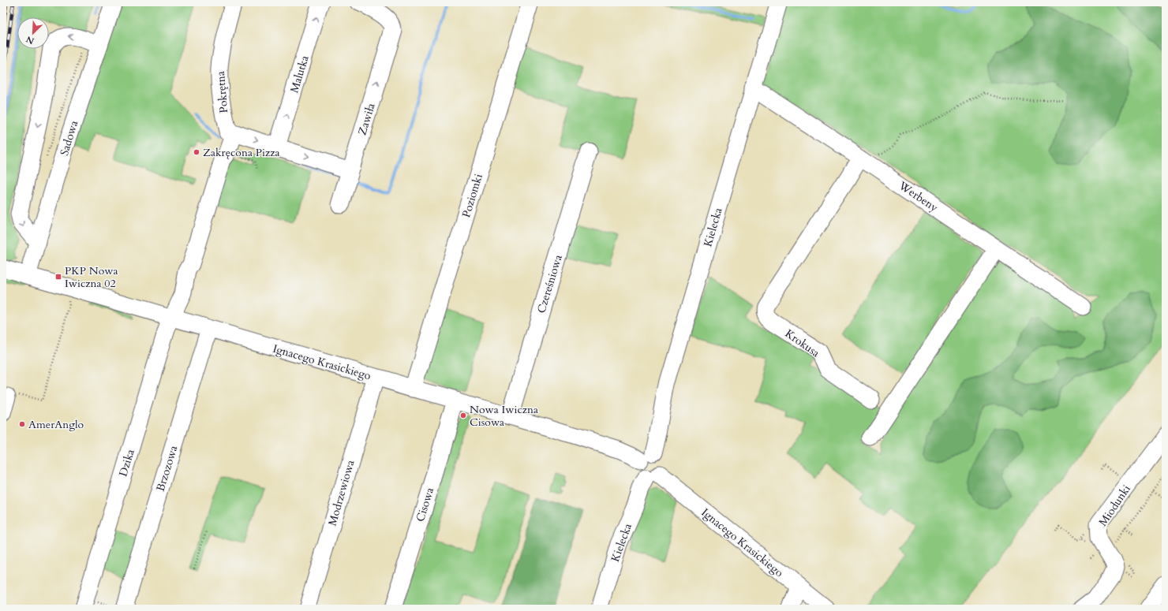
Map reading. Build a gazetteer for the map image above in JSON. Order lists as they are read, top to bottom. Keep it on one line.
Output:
{"streets":{"street":["Malutka","Pokrętna","Zawiła","Sadowa","Poziomki","Werbeny","Kielecka","Czereśniowa","Krokusa","Ignacego Krasickiego","Dzika","Brzozowa","Modrzewiowa","Cisowa","Miodunki"]},"crossings":[["Pokrętna","Dzika"],["Sadowa","Ignacego Krasickiego"],["Poziomki","Ignacego Krasickiego"],["Werbeny","Kielecka"],["Werbeny","Krokusa"],["Kielecka","Ignacego Krasickiego"],["Czereśniowa","Ignacego Krasickiego"],["Ignacego Krasickiego","Dzika"],["Ignacego Krasickiego","Brzozowa"],["Ignacego Krasickiego","Modrzewiowa"],["Ignacego Krasickiego","Cisowa"]],"one_way":["Malutka","Zawiła"],"places":{"other":["Zakręcona Pizza","Nowa Iwiczna Cisowa","AmerAnglo"],"transit":["PKP Nowa Iwiczna 02"]},"north":"bottom left"}
